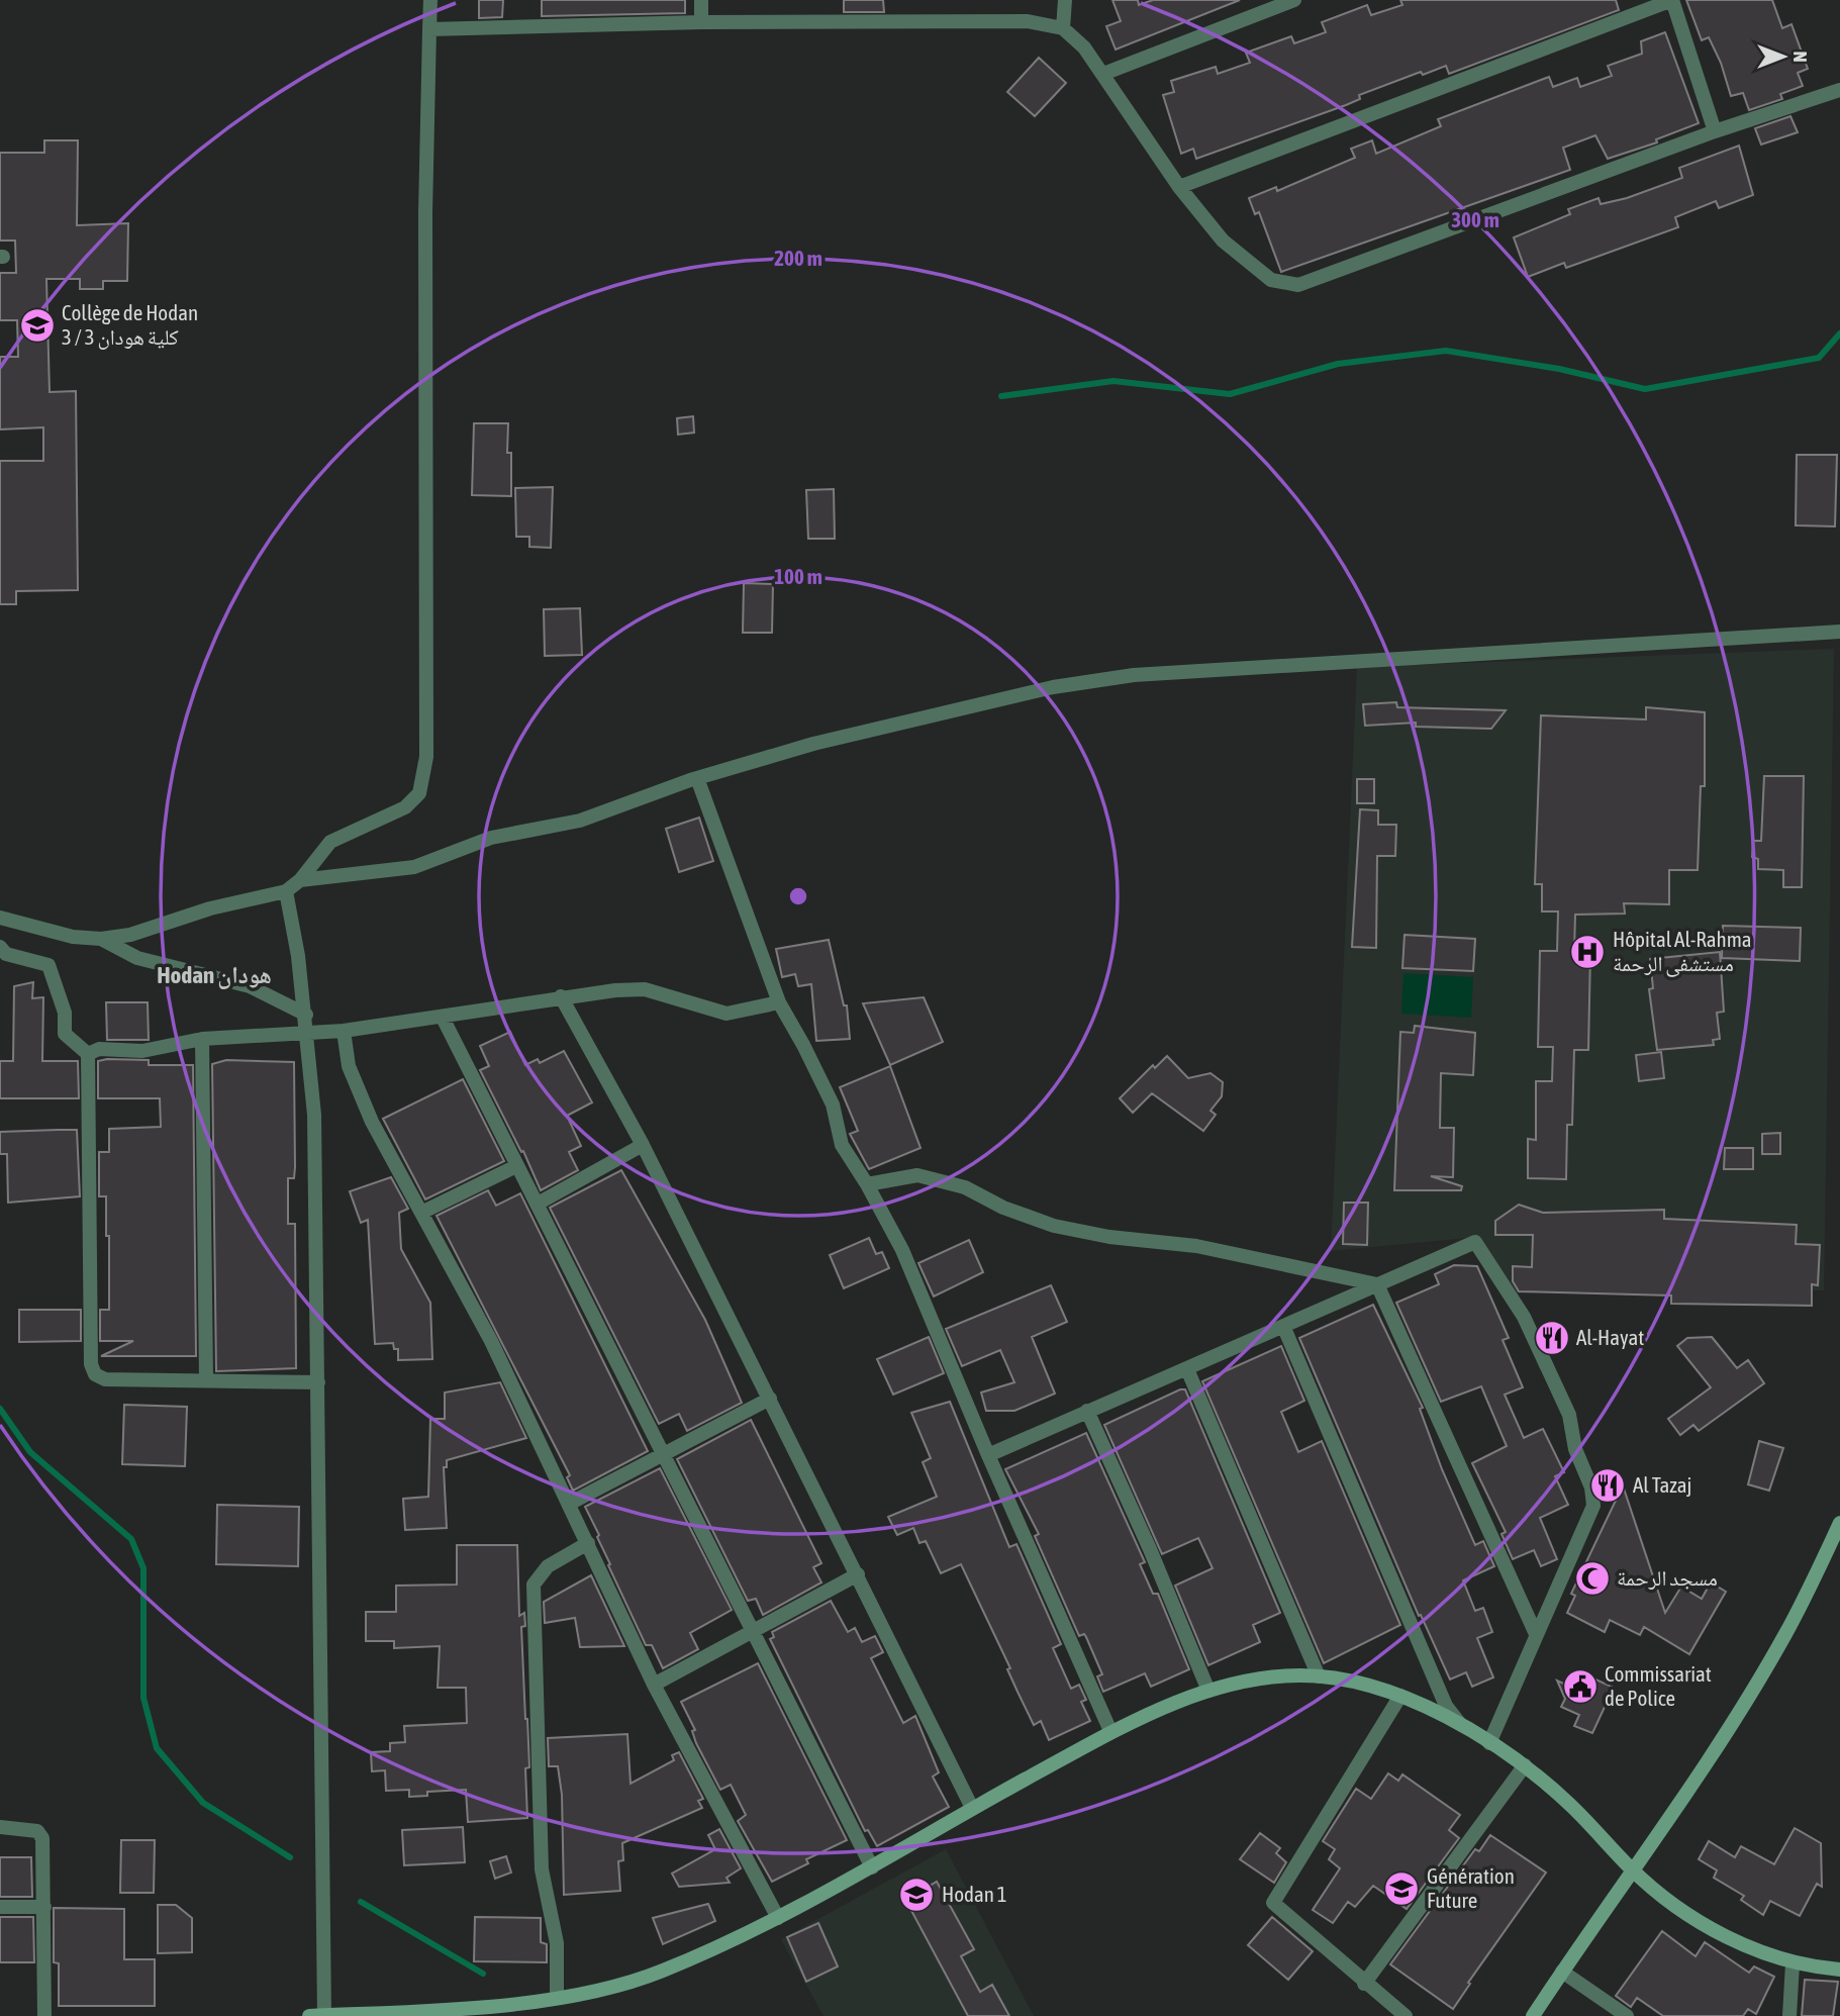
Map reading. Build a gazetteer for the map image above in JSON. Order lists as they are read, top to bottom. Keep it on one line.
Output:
{"districts":["Hodan هودان"],"places":{"school or university":["Collège de Hodan 3 / كلية هودان 3","Génération Future","Hodan 1"],"hospital":["Hôpital Al-Rahma مستشفى الرحمة"],"restaurant":["Al-Hayat","Al Tazaj"],"mosque":["مسجد الرحمة"],"public building":["Commissariat de Police"]},"north":"right","rings":["300 m","200 m","100 m"]}
